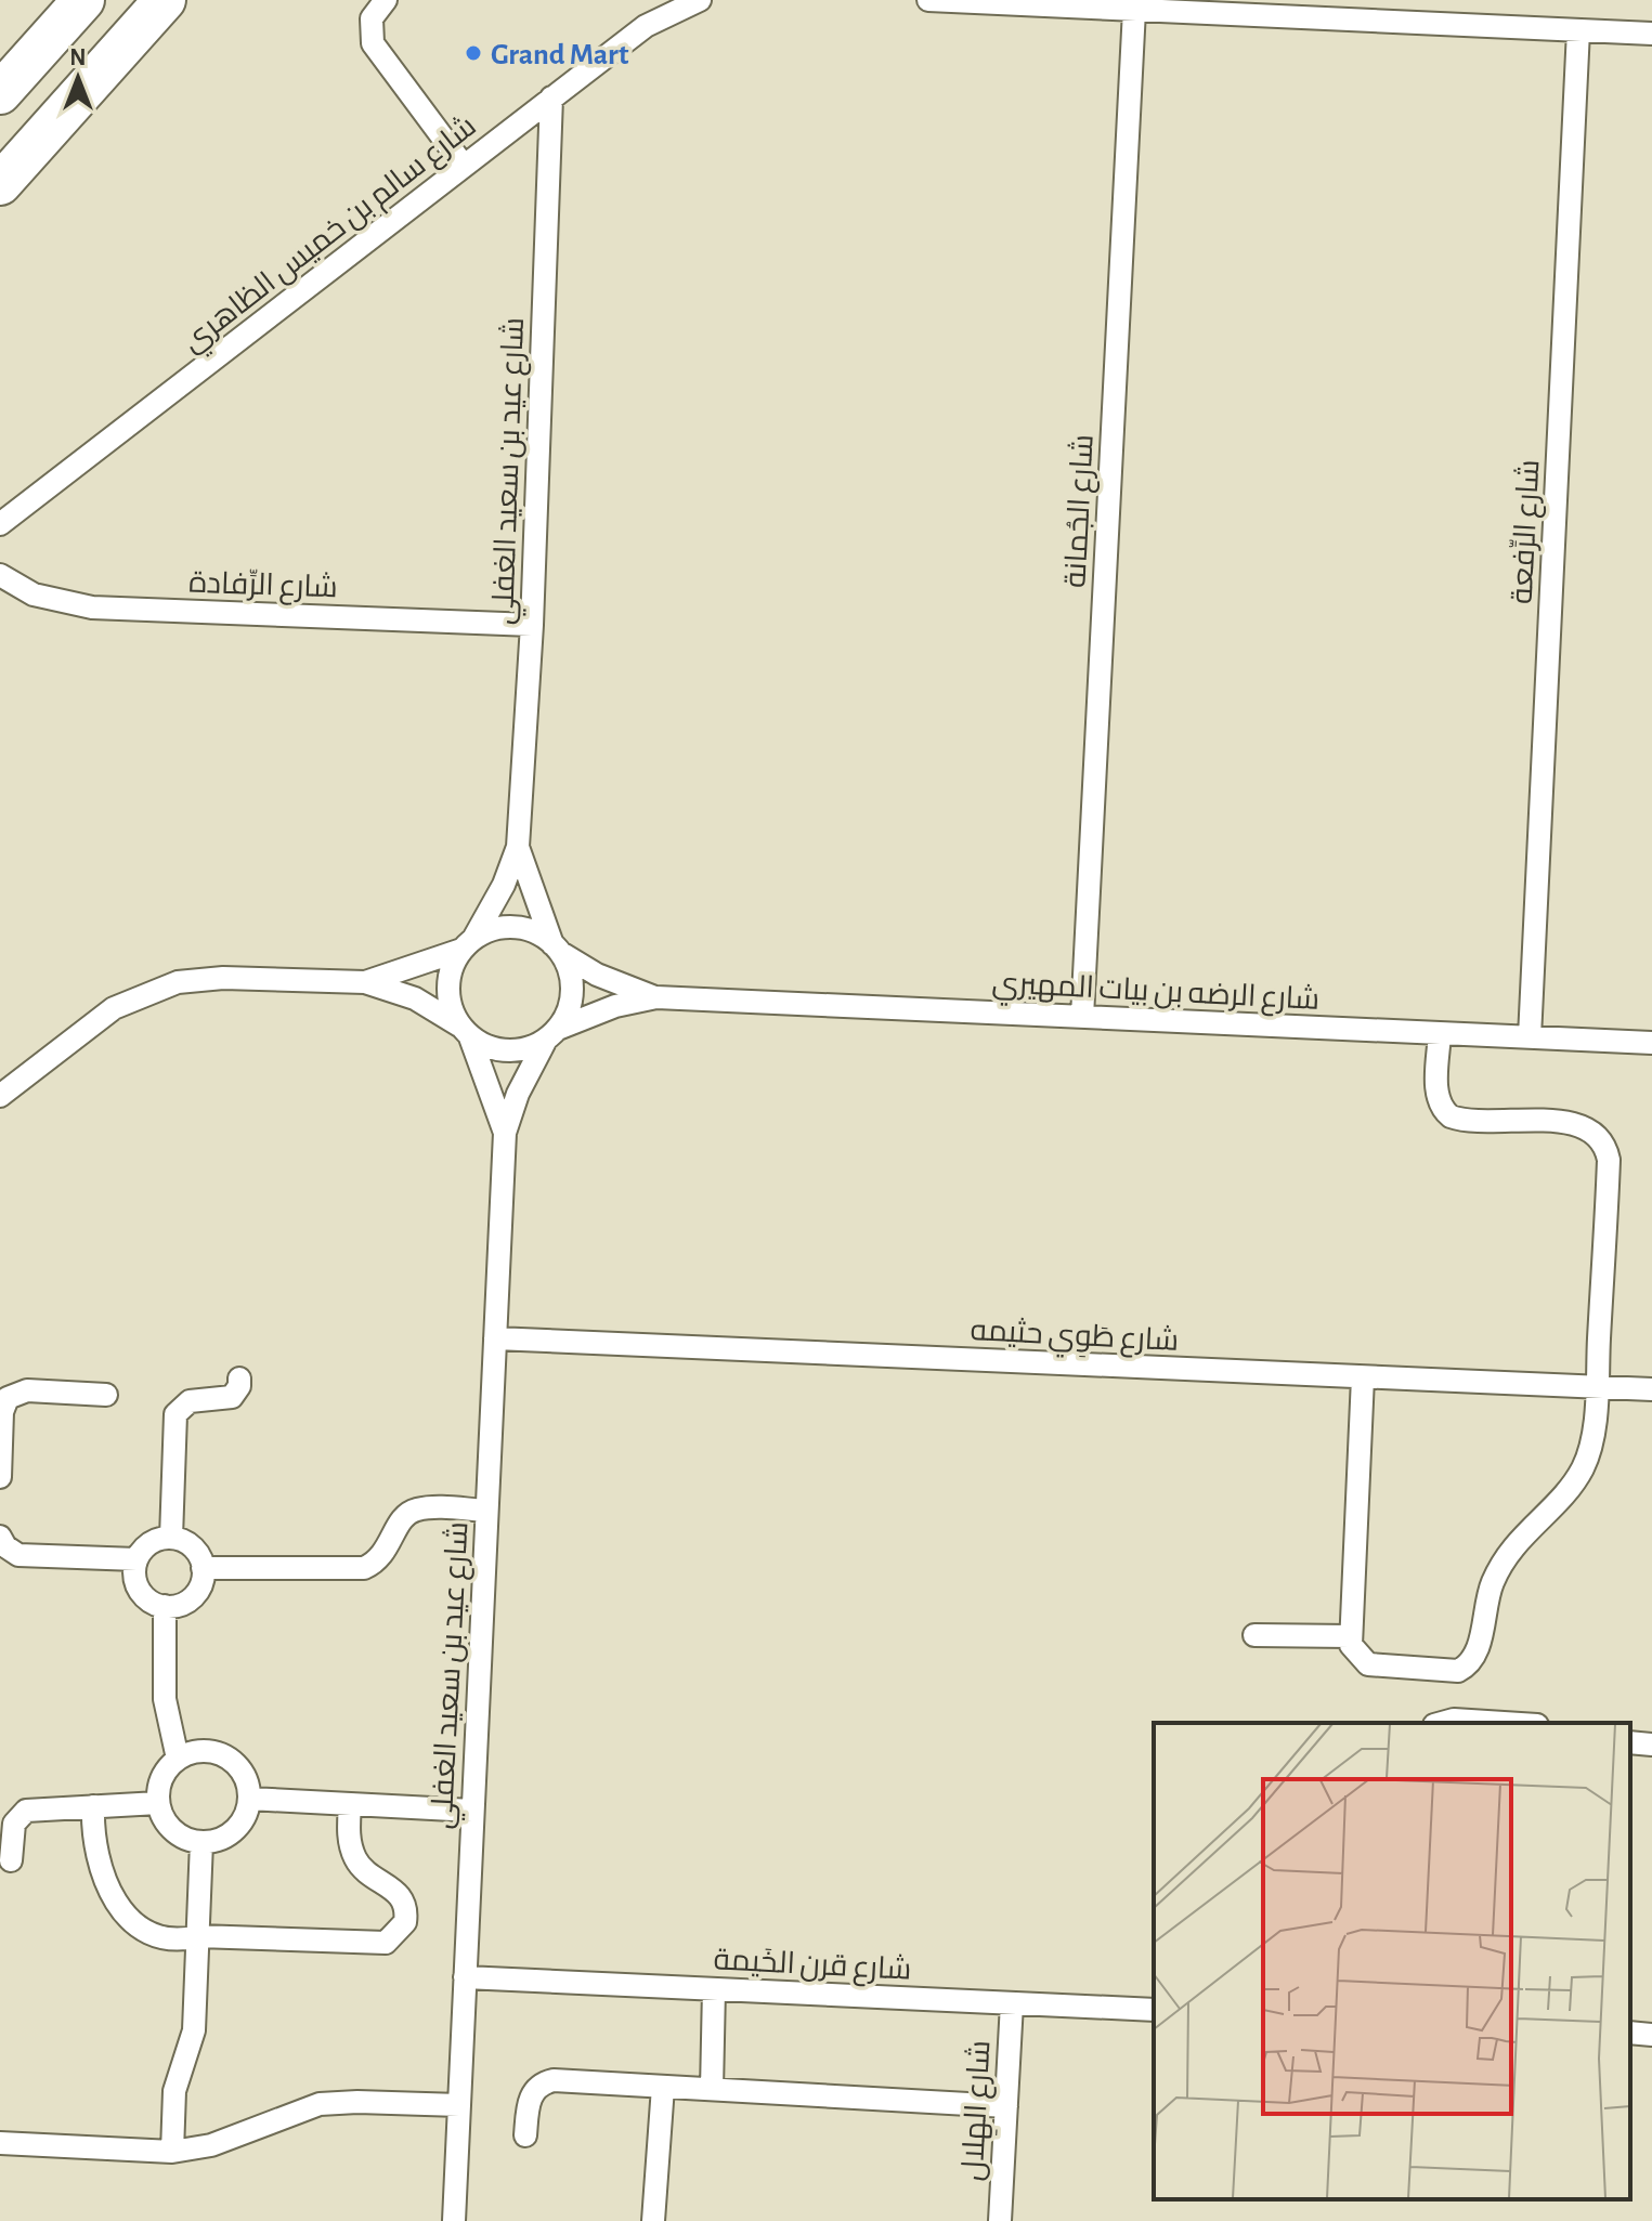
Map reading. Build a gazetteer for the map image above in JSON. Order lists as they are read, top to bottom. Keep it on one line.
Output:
{"streets":{"street":["شارع سالم بن خميس الظاهري","شارع عيد بن سعيد الغفلي","شارع الجُمانة","شارع الرِّفعة","شارع الرِّفادة","شارع الرضه بن بيات المهيري","شارع طَوِي حثيمه","شارع قرن الخَيمة","شارع الهِلال"]},"crossings":[["شارع سالم بن خميس الظاهري","شارع عيد بن سعيد الغفلي"],["شارع عيد بن سعيد الغفلي","شارع الرِّفادة"],["شارع عيد بن سعيد الغفلي","شارع الرضه بن بيات المهيري"],["شارع عيد بن سعيد الغفلي","شارع طَوِي حثيمه"],["شارع عيد بن سعيد الغفلي","شارع قرن الخَيمة"],["شارع الجُمانة","شارع الرضه بن بيات المهيري"],["شارع الرِّفعة","شارع الرضه بن بيات المهيري"],["شارع قرن الخَيمة","شارع الهِلال"]],"places":["Grand Mart"],"north":"top"}
